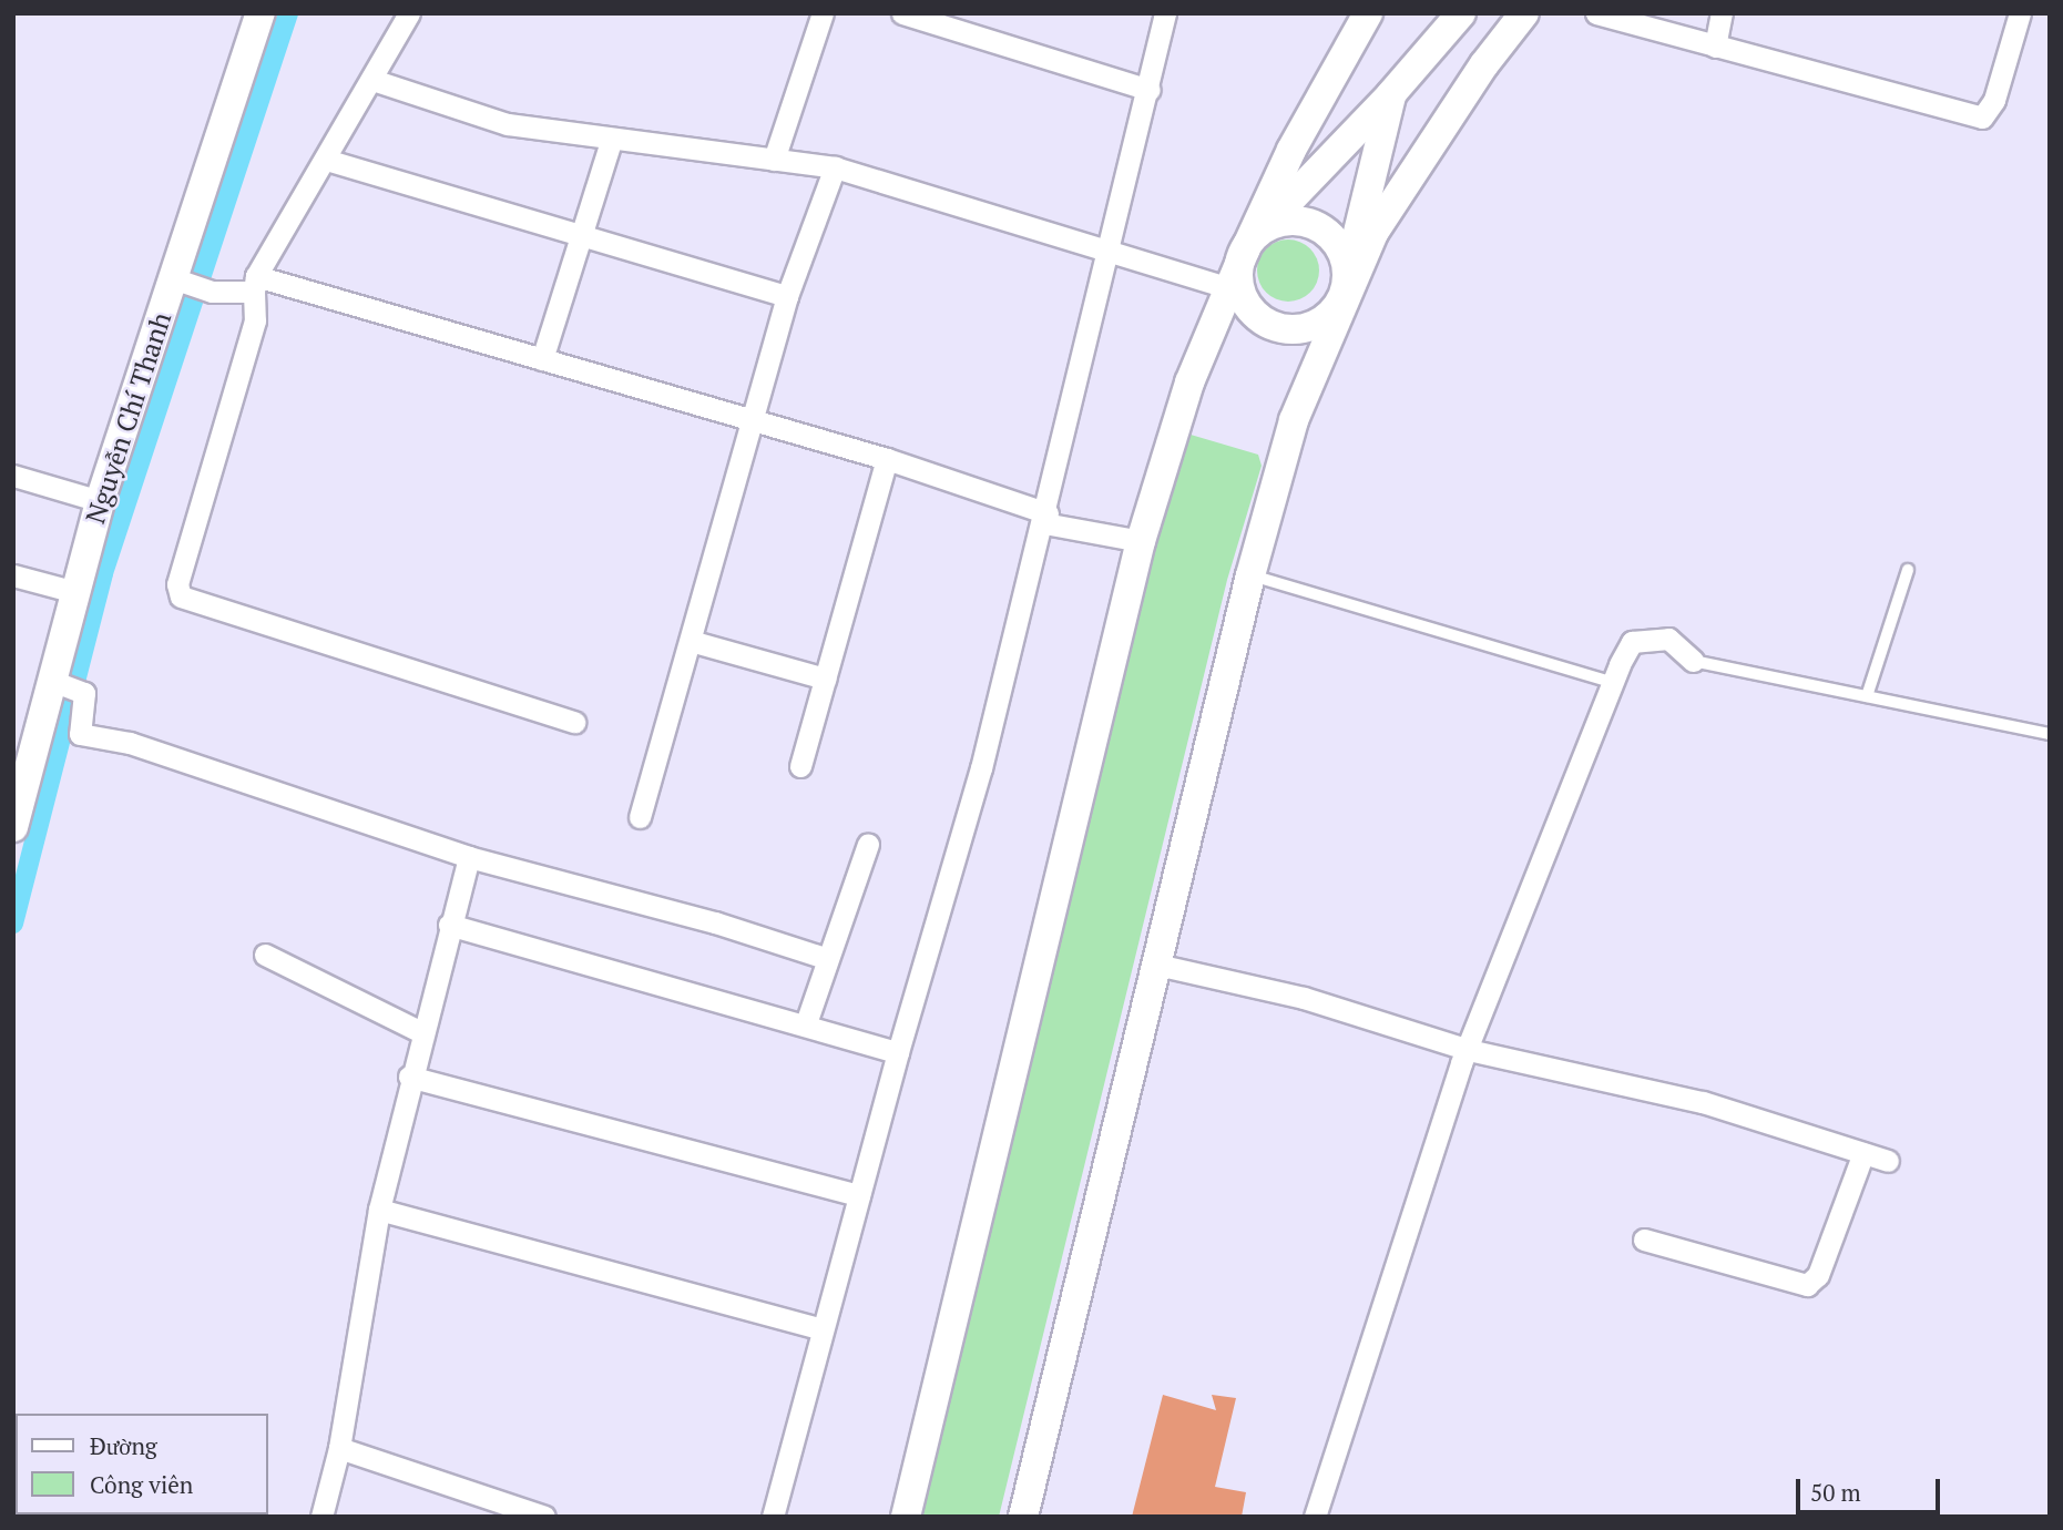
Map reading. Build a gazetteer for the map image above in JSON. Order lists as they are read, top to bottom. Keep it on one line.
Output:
{"streets":{"street":["Nguyễn Chí Thanh"]},"legend":["Đường","Công viên"],"scale_bar":"50 m"}
